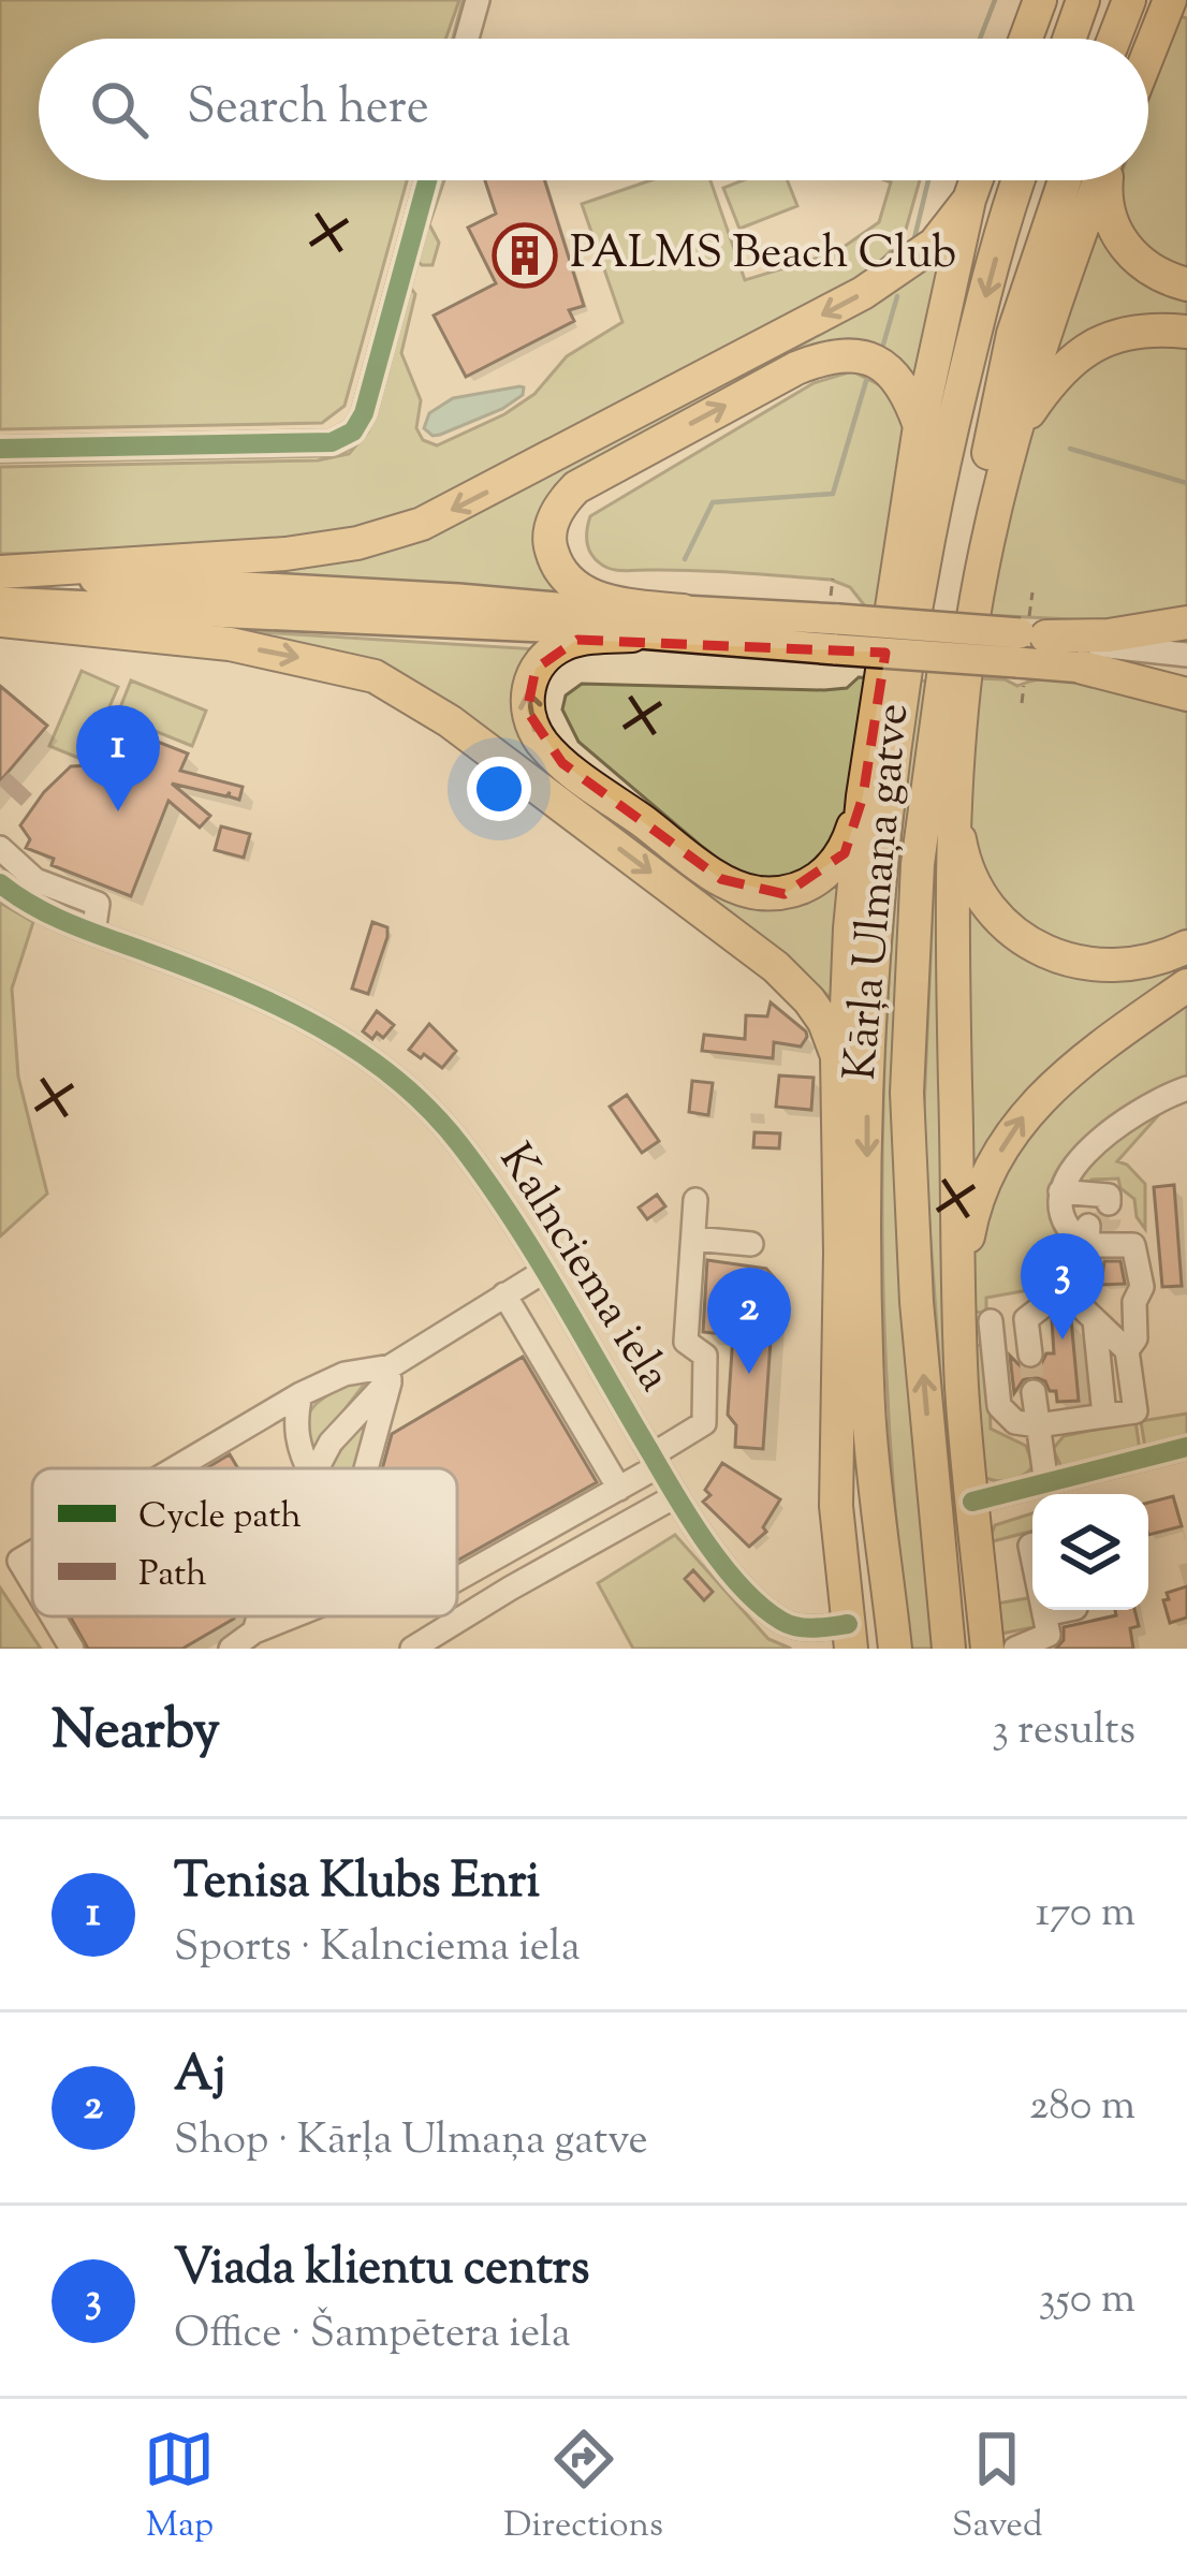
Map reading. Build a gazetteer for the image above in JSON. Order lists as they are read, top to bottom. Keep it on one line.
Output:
{"streets":{"highway":["Kārļa Ulmaņa gatve"],"street":["Kalnciema iela"]},"places":{"building":["PALMS Beach Club"]},"legend":["Cycle path","Path"],"page":{"search":"Search here","pins":["1","3","2"],"heading":["Nearby","3 results"],"list":[{"mark":"1","name":"Tenisa Klubs Enri","note":"Sports · Kalnciema iela","value":"170 m"},{"mark":"2","name":"Aj","note":"Shop · Kārļa Ulmaņa gatve","value":"280 m"},{"mark":"3","name":"Viada klientu centrs","note":"Office · Šampētera iela","value":"350 m"}],"nav":["Map","Directions","Saved"]}}
